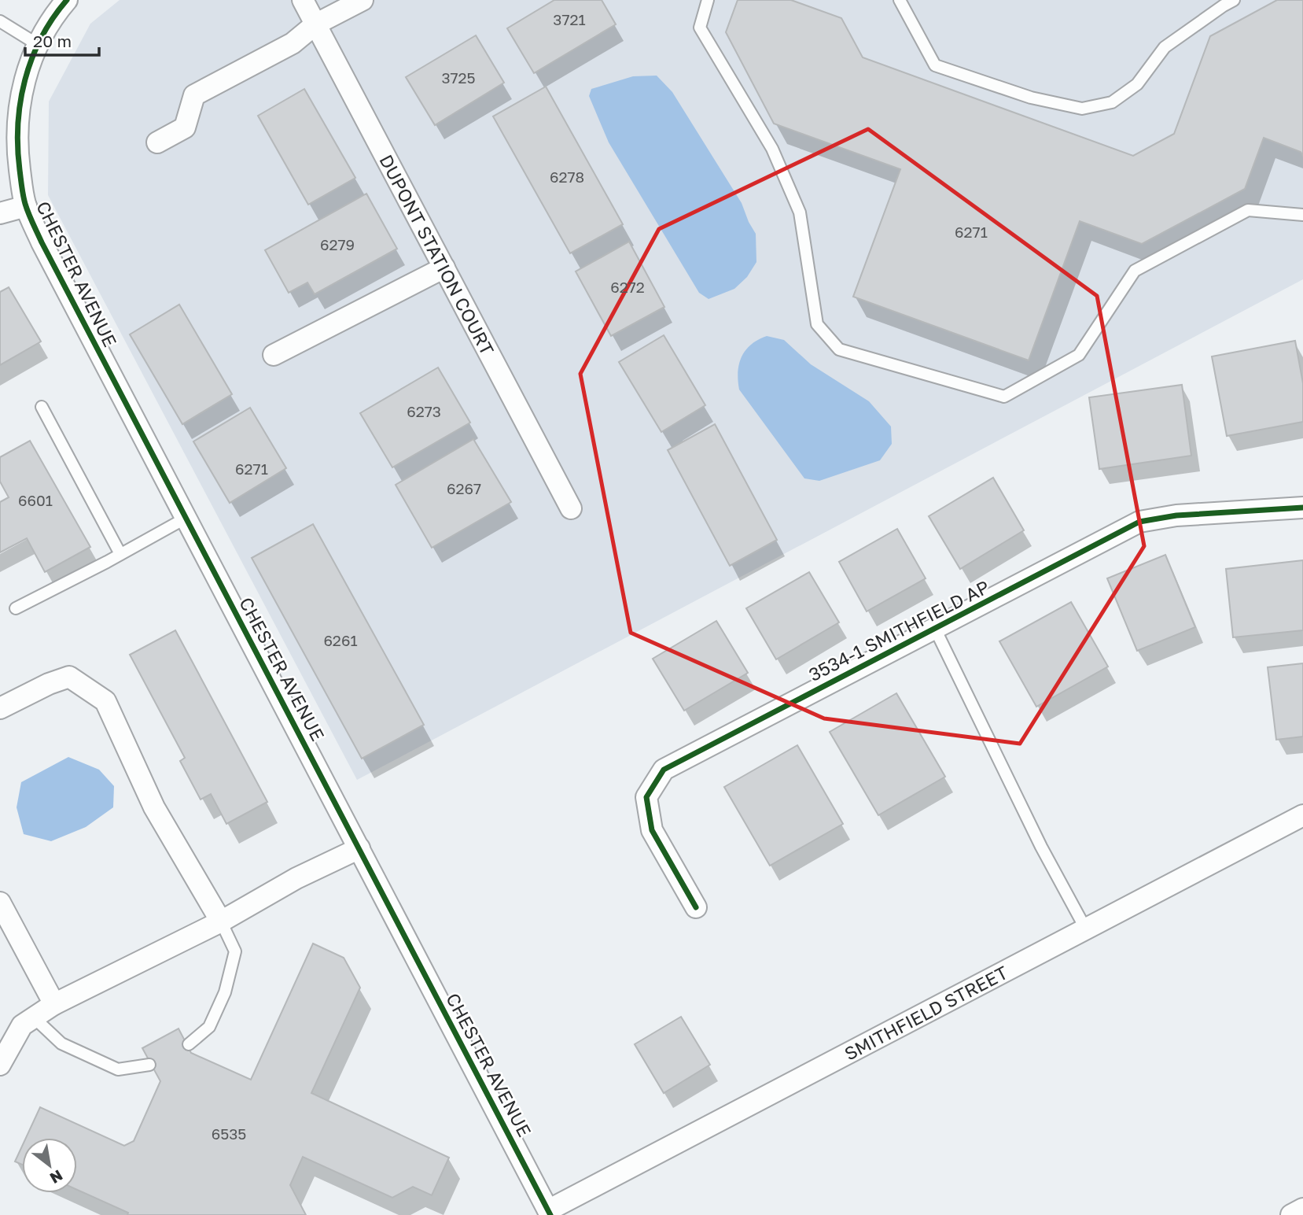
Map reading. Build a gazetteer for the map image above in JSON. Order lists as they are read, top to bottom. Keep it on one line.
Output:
{"streets":{"street":["DUPONT STATION COURT","CHESTER AVENUE","3534-1 SMITHFIELD AP","SMITHFIELD STREET"]},"crossings":[["CHESTER AVENUE","SMITHFIELD STREET"]],"house_numbers":["3721","3725","6278","6271","6279","6272","6273","6271","6267","6601","6261","6535"],"scale_bar":"20 m","north":"bottom right"}
